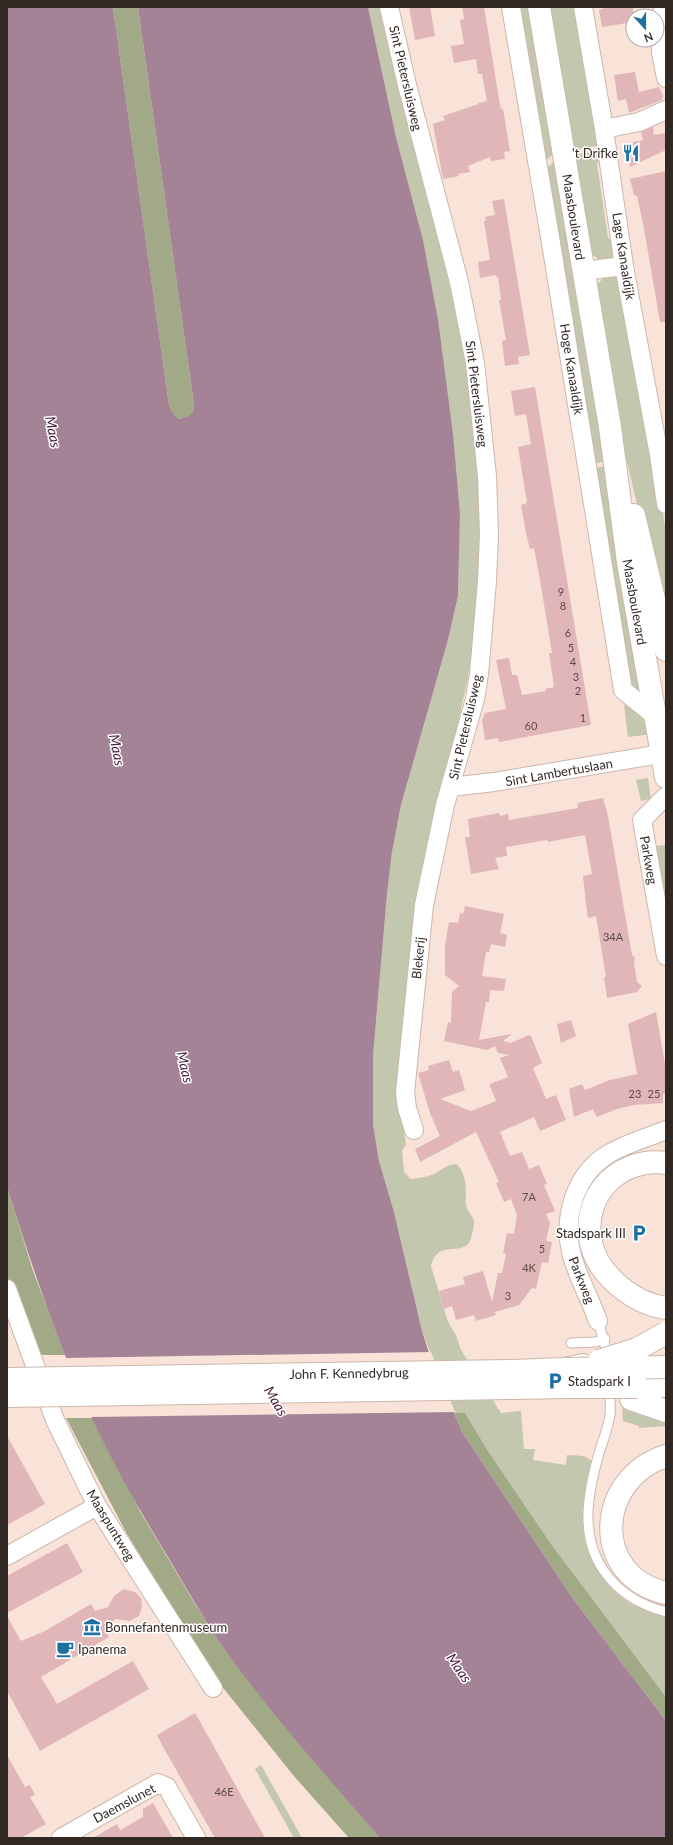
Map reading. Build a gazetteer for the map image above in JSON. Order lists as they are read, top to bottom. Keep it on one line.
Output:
{"streets":{"main road":["Maasboulevard","John F. Kennedybrug"],"street":["Sint Pietersluisweg","Lage Kanaaldijk","Hoge Kanaaldijk","Sint Lambertuslaan","Parkweg","Blekerij","Maaspuntweg","Daemslunet"]},"crossings":[["Sint Pietersluisweg","Sint Lambertuslaan"],["Sint Pietersluisweg","Blekerij"],["Maasboulevard","Hoge Kanaaldijk"],["Maasboulevard","Sint Lambertuslaan"],["Sint Lambertuslaan","Blekerij"]],"water":["Maas"],"places":{"restaurant":["'t Drifke"],"parking":["Stadspark III","Stadspark I"],"museum":["Bonnefantenmuseum"],"cafe":["Ipanema"]},"house_numbers":["9","8","6","5","4","3","2","1","60","34A","23","25","7A","5","4K","3","46E"],"north":"bottom"}
